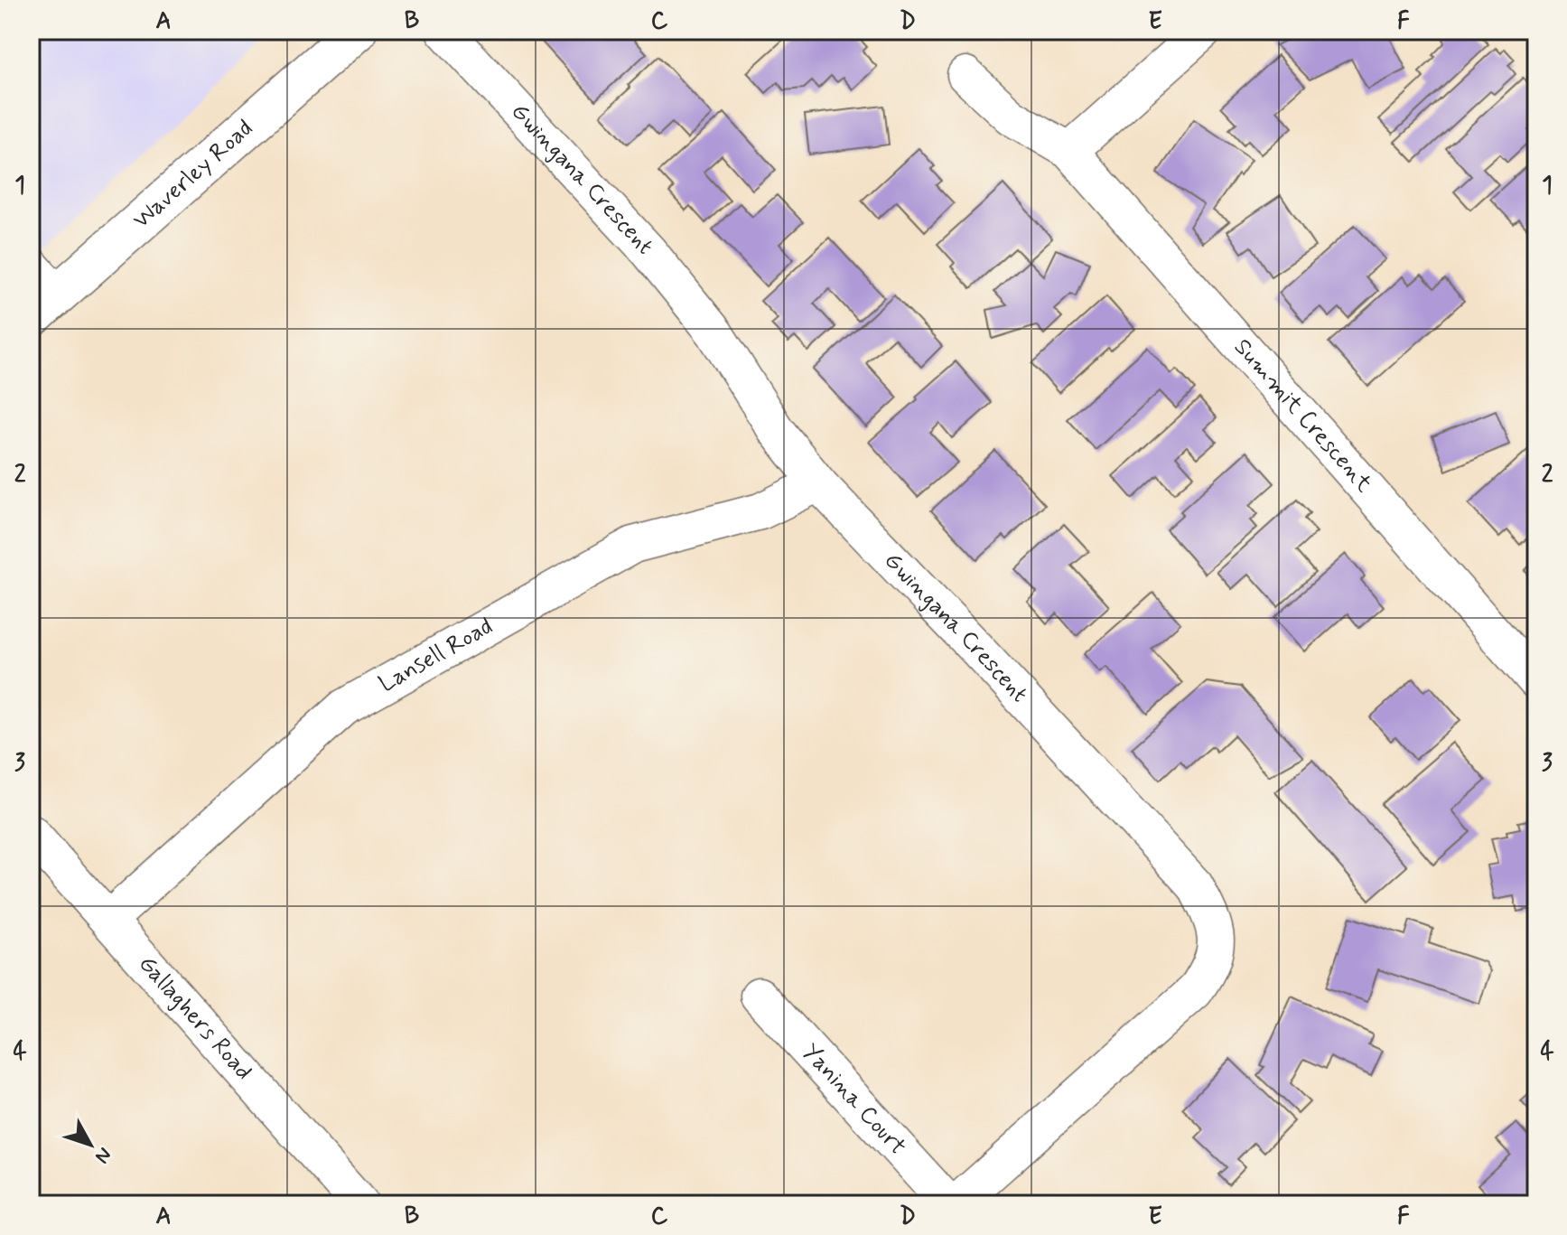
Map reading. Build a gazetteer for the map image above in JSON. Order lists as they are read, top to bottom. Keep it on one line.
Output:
{"streets":{"main road":["Waverley Road"],"street":["Gwingana Crescent","Summit Crescent","Lansell Road","Gallaghers Road","Yanina Court"]},"crossings":[["Gwingana Crescent","Lansell Road"],["Lansell Road","Gallaghers Road"]],"north":"bottom right","grid":{"columns":["A","B","C","D","E","F"],"rows":["1","2","3","4"]}}
